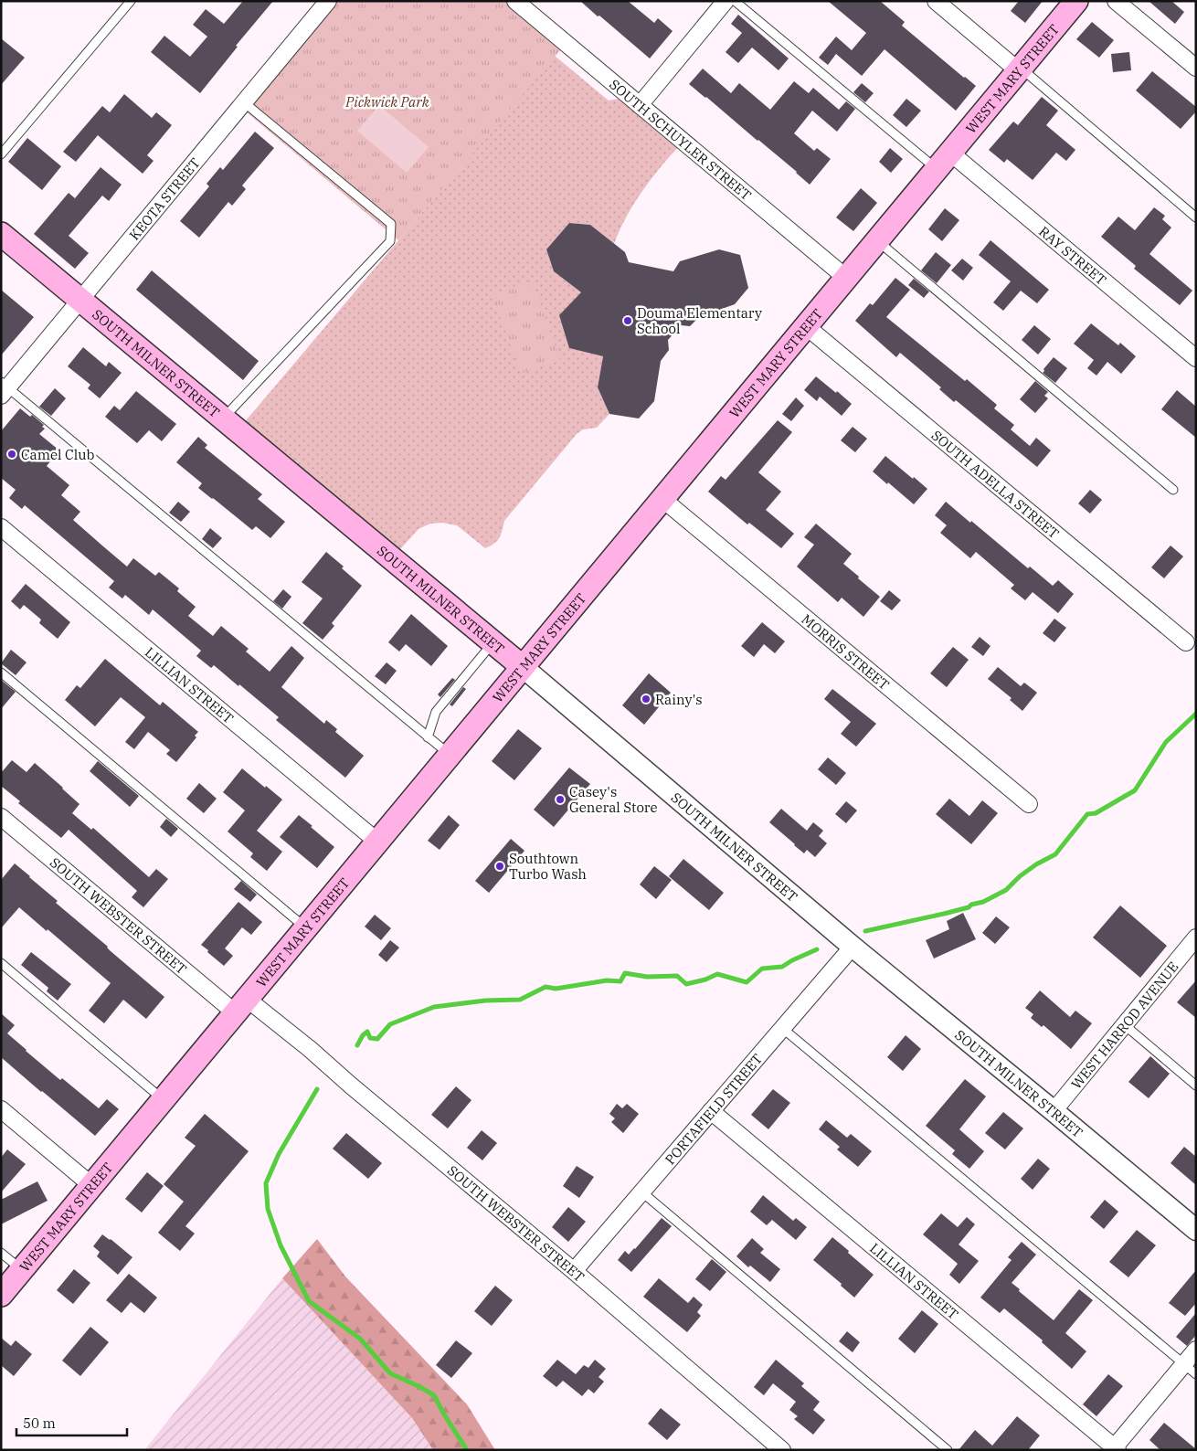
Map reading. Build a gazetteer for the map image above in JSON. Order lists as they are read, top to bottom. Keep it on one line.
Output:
{"streets":{"main road":["WEST MARY STREET","SOUTH MILNER STREET"],"street":["SOUTH SCHUYLER STREET","KEOTA STREET","RAY STREET","SOUTH ADELLA STREET","MORRIS STREET","LILLIAN STREET","SOUTH WEBSTER STREET","WEST HARROD AVENUE","PORTAFIELD STREET"]},"crossings":[["WEST MARY STREET","SOUTH SCHUYLER STREET"],["WEST MARY STREET","RAY STREET"],["WEST MARY STREET","SOUTH MILNER STREET"],["WEST MARY STREET","SOUTH ADELLA STREET"],["WEST MARY STREET","MORRIS STREET"],["WEST MARY STREET","LILLIAN STREET"],["WEST MARY STREET","SOUTH WEBSTER STREET"],["KEOTA STREET","SOUTH MILNER STREET"],["SOUTH MILNER STREET","WEST HARROD AVENUE"],["SOUTH MILNER STREET","PORTAFIELD STREET"],["LILLIAN STREET","PORTAFIELD STREET"],["SOUTH WEBSTER STREET","PORTAFIELD STREET"]],"parks":["Pickwick Park"],"places":["Douma Elementary School","Camel Club","Rainy's","Casey's General Store","Southtown Turbo Wash"],"scale_bar":"50 m"}
